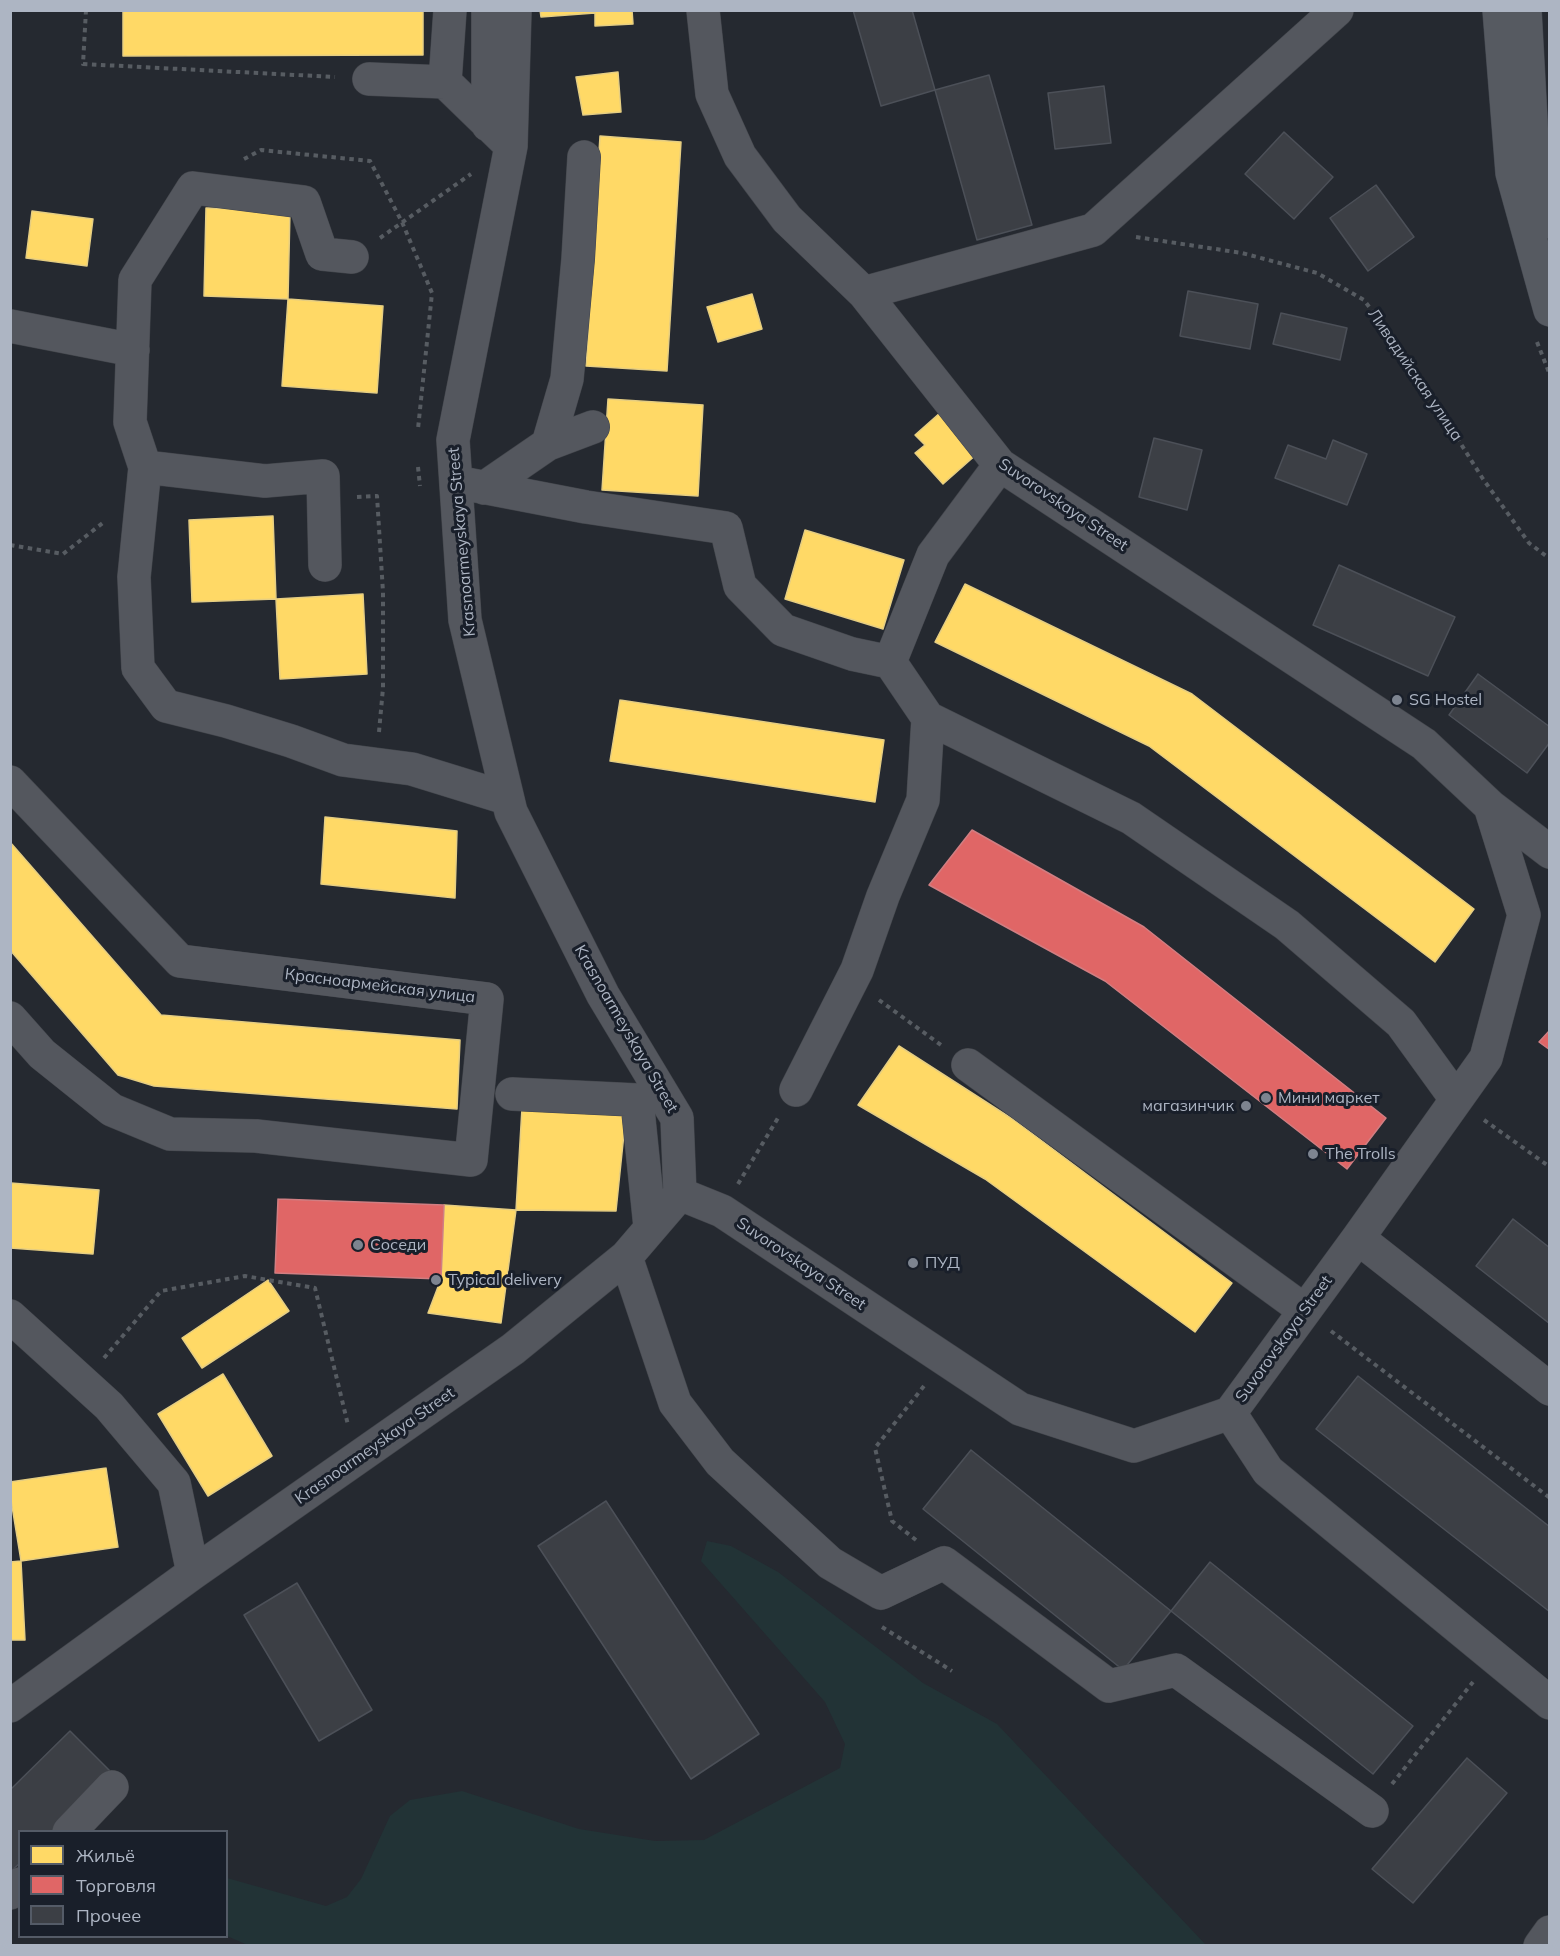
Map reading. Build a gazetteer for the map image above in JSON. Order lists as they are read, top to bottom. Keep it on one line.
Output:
{"streets":{"street":["Suvorovskaya Street","Krasnoarmeyskaya Street","Красноармейская улица"],"path":["Ливадийская улица"]},"crossings":[["Suvorovskaya Street","Krasnoarmeyskaya Street"]],"places":["SG Hostel","Мини маркет","магазинчик","The Trolls","Соседи","ПУД","Typical delivery"],"legend":["Жильё","Торговля","Прочее"]}
